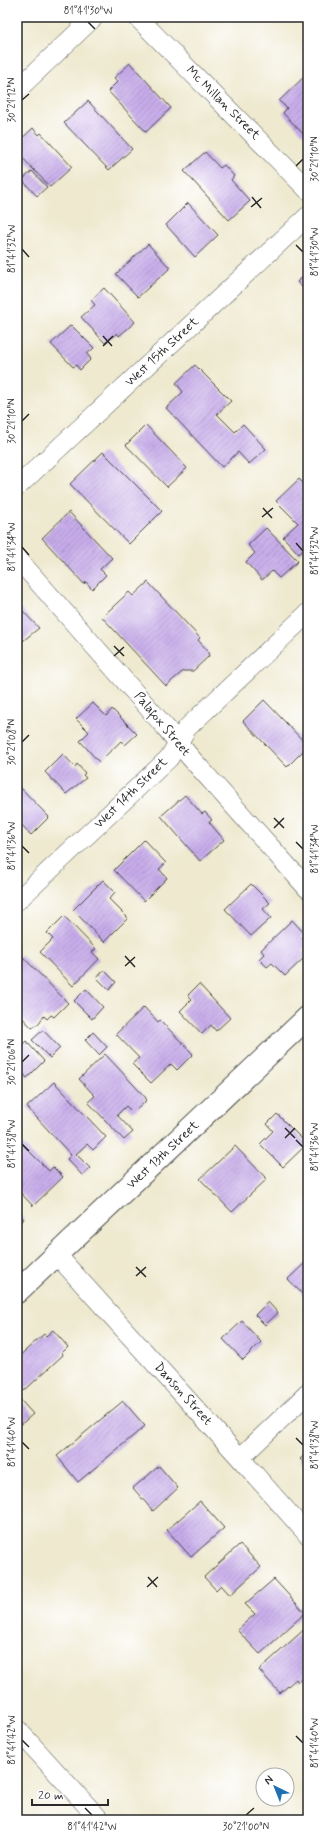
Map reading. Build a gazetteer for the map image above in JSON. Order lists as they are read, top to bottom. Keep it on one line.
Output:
{"streets":{"street":["Mc Millan Street","West 15th Street","Palafox Street","West 14th Street","West 13th Street","Danson Street"]},"crossings":[["Palafox Street","West 14th Street"],["West 13th Street","Danson Street"]],"scale_bar":"20 m","north":"top left","coordinates":["81°41'30\"W","30°21'12\"N","30°21'10\"N","81°41'32\"W","81°41'34\"W","30°21'08\"N","81°41'36\"W","30°21'06\"N","81°41'38\"W","81°41'40\"W","81°41'42\"W","30°21'00\"N"]}
